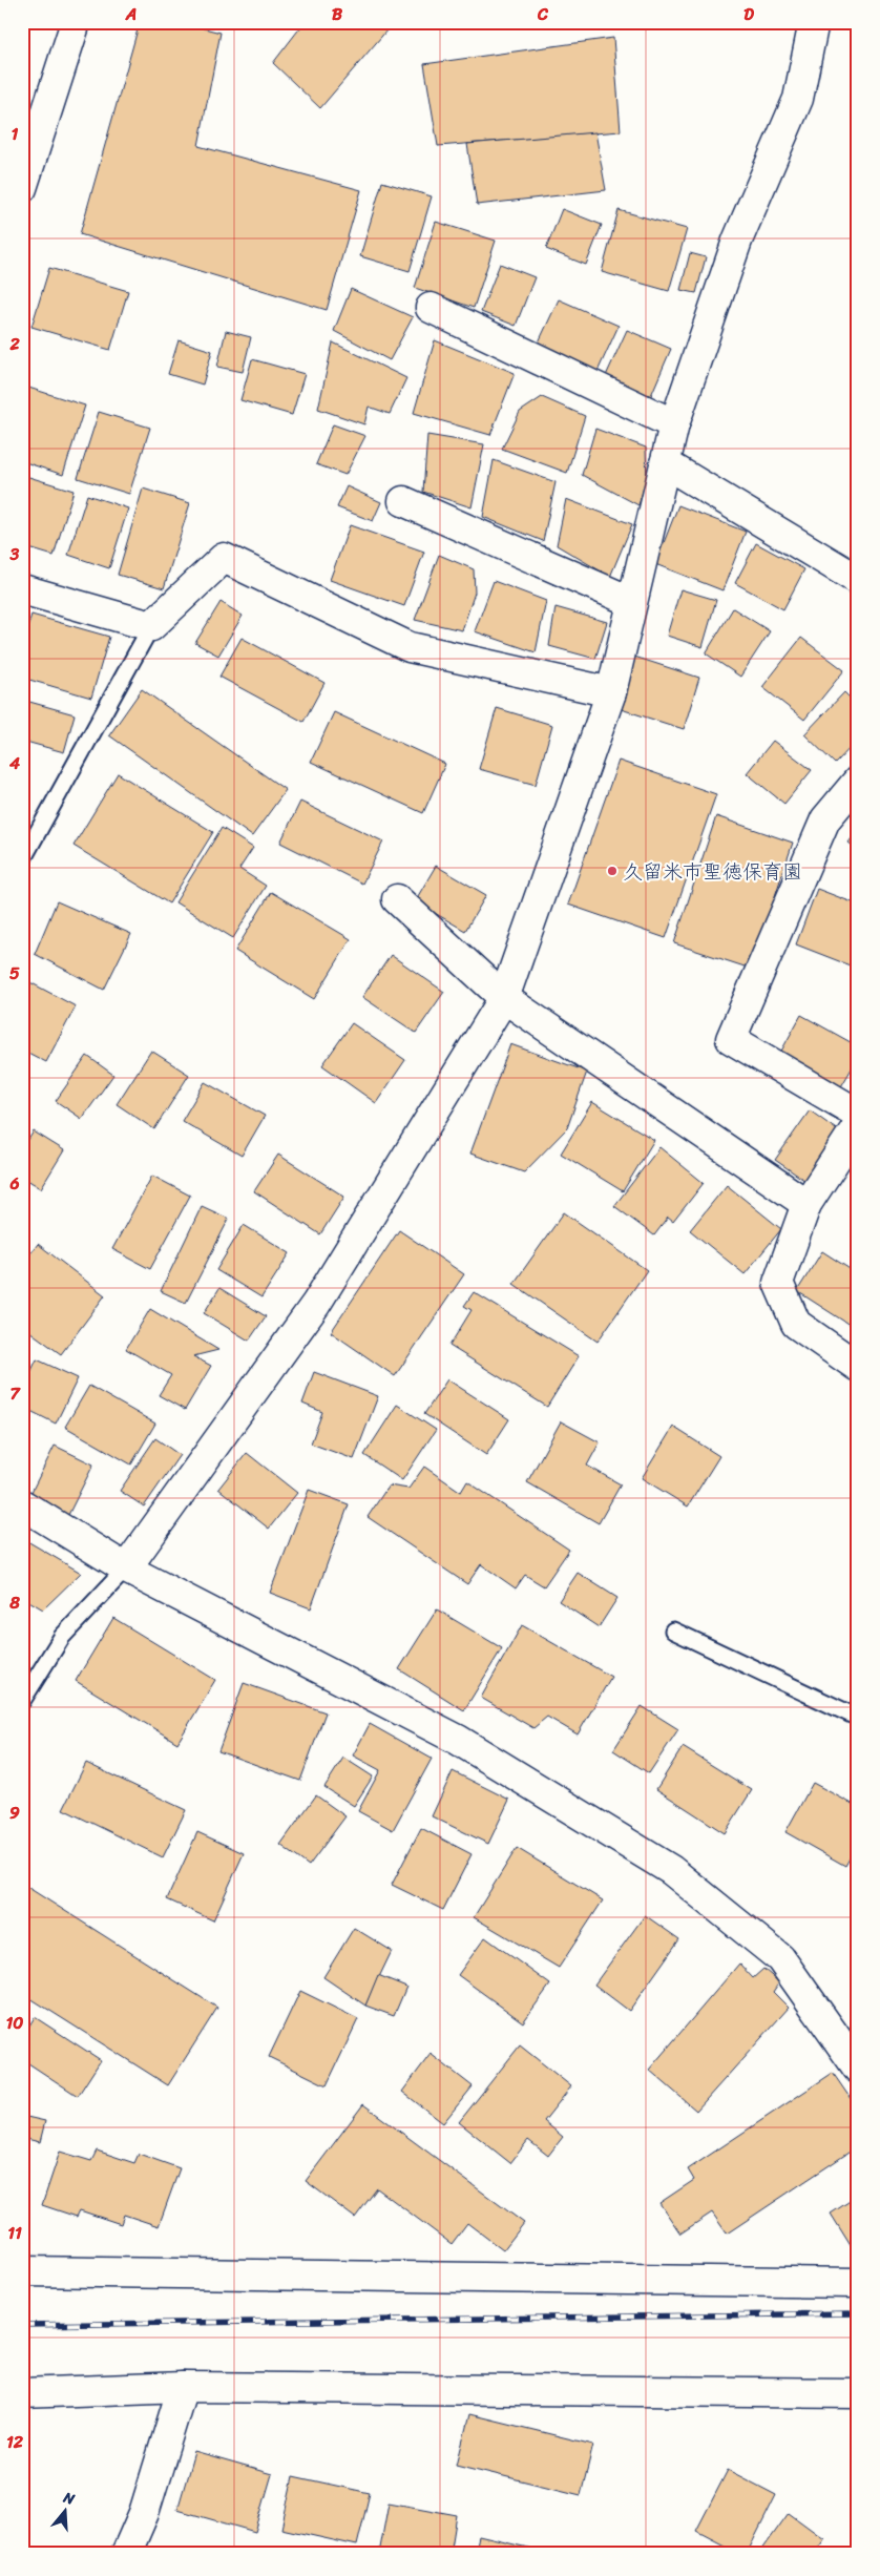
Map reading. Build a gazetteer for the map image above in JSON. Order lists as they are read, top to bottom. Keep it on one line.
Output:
{"places":["久留米市聖徳保育園"],"north":"top","grid":{"columns":["A","B","C","D"],"rows":["1","2","3","4","5","6","7","8","9","10","11","12"]}}
